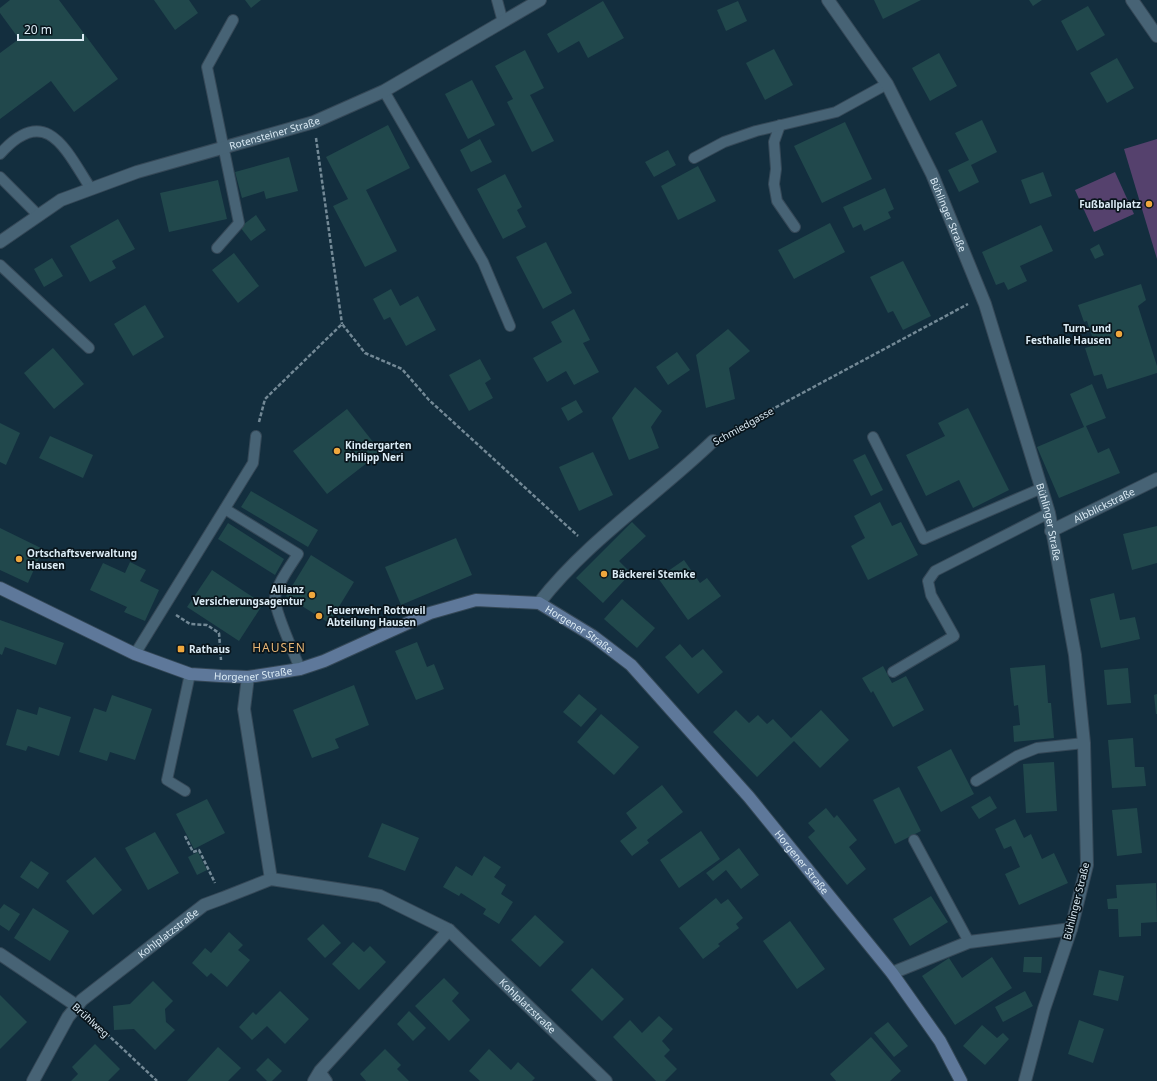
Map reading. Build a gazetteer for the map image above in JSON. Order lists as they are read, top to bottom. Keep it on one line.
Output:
{"streets":{"main road":["Horgener Straße"],"street":["Rotensteiner Straße","Bühlinger Straße","Schmiedgasse","Albblickstraße","Kohlplatzstraße","Brühlweg"]},"crossings":[["Bühlinger Straße","Schmiedgasse"],["Bühlinger Straße","Albblickstraße"],["Schmiedgasse","Horgener Straße"],["Kohlplatzstraße","Brühlweg"]],"districts":["HAUSEN"],"places":{"other":["Fußballplatz","Turn- und Festhalle Hausen","Kindergarten Philipp Neri","Ortschaftsverwaltung Hausen","Bäckerei Stemke","Allianz Versicherungsagentur","Feuerwehr Rottweil Abteilung Hausen"],"transit":["Rathaus"]},"scale_bar":"20 m"}
